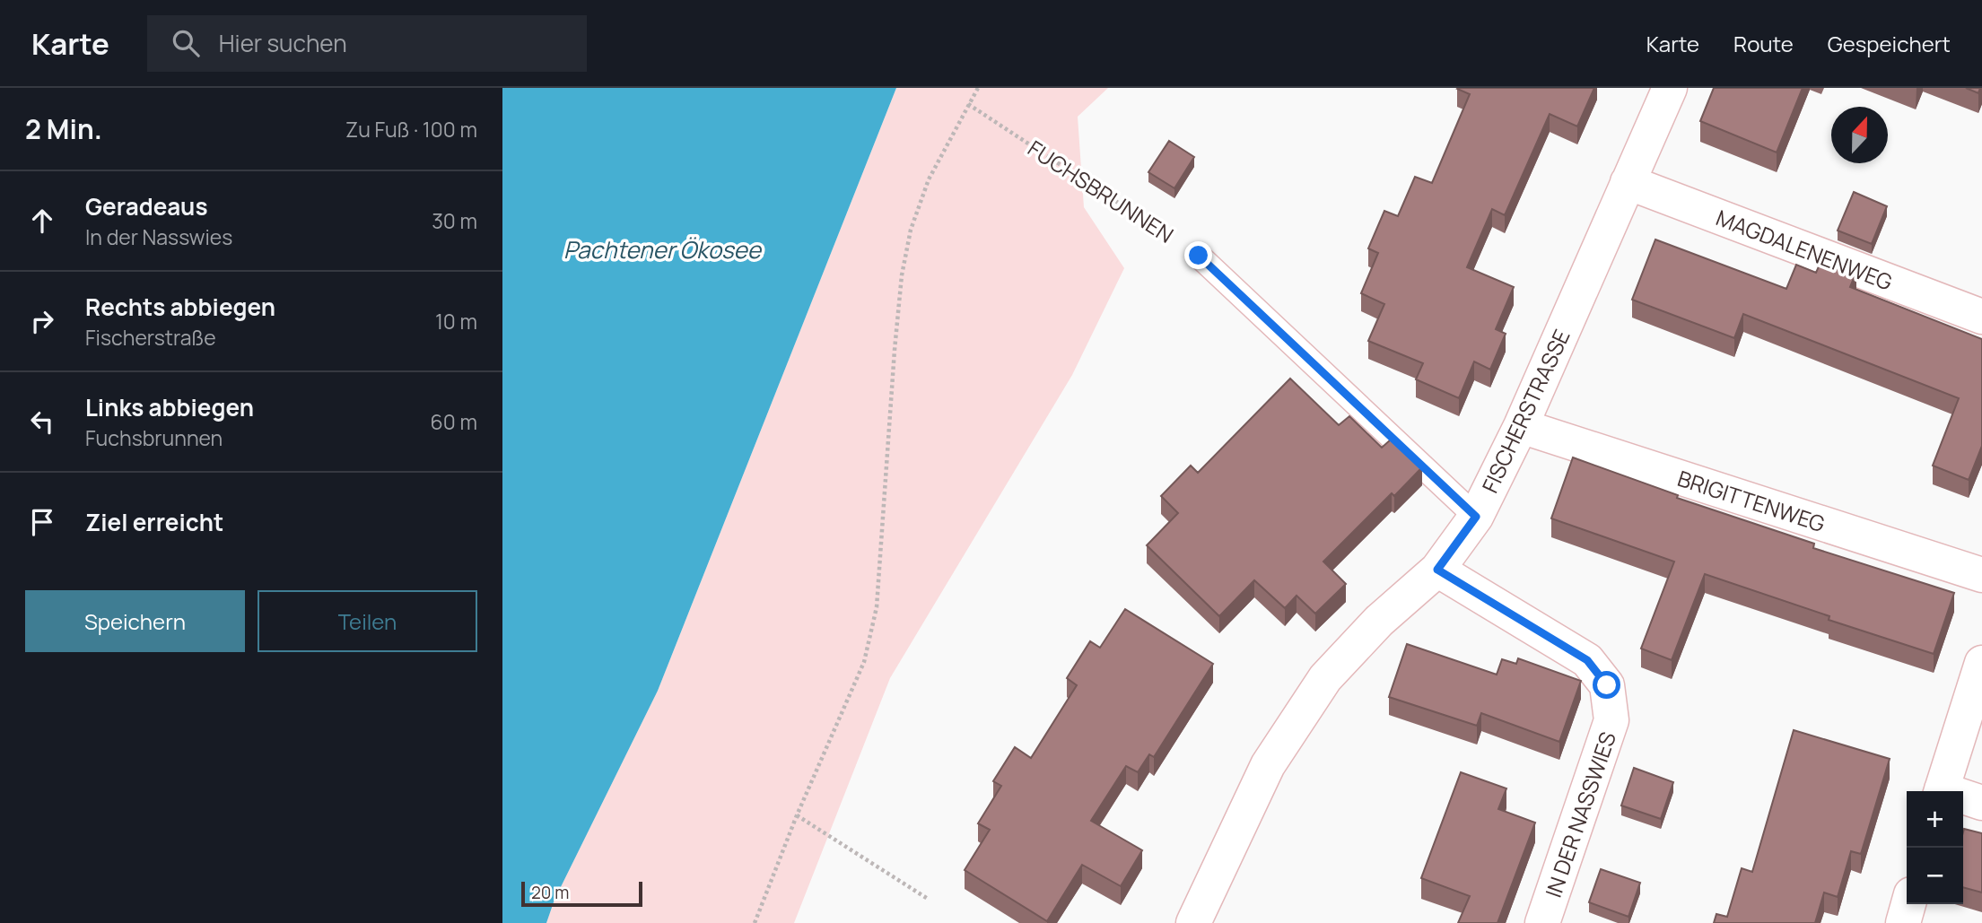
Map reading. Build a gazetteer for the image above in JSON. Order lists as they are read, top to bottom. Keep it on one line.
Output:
{"streets":{"street":["MAGDALENENWEG","FISCHERSTRASSE","BRIGITTENWEG","IN DER NASSWIES"],"path":["FUCHSBRUNNEN"]},"crossings":[["MAGDALENENWEG","FISCHERSTRASSE"],["FISCHERSTRASSE","BRIGITTENWEG"],["FISCHERSTRASSE","IN DER NASSWIES"]],"water":["Pachtener Ökosee"],"scale_bar":"20 m","north":"top","page":{"header":"Karte","search":"Hier suchen","nav":["Karte","Route","Gespeichert"],"heading":["2 Min.","Zu Fuß · 100 m"],"list":[["Geradeaus","In der Nasswies","30 m"],["Rechts abbiegen","Fischerstraße","10 m"],["Links abbiegen","Fuchsbrunnen","60 m"],"Ziel erreicht"],"buttons":["Speichern","Teilen"],"map_buttons":["+","−"],"scale":"20 m"}}
